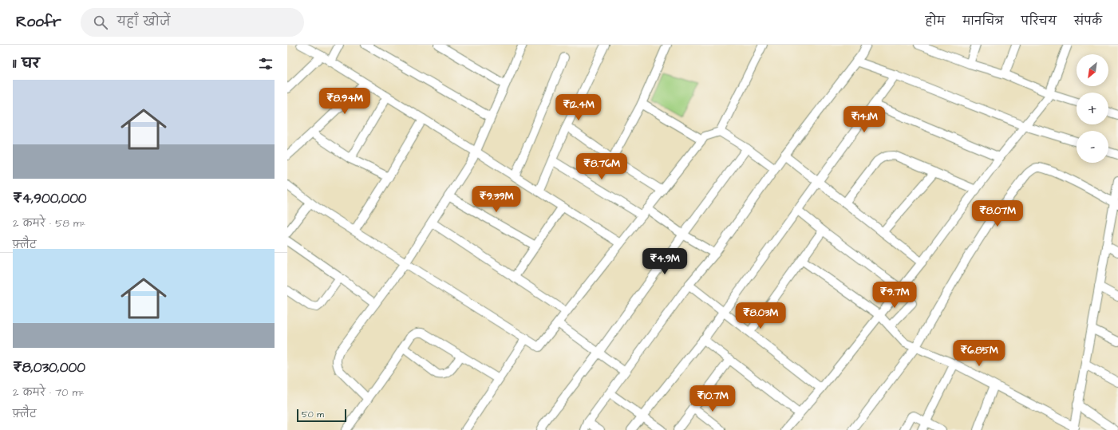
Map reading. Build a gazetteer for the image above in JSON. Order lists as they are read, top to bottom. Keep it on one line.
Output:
{"scale_bar":"50 m","north":"bottom left","page":{"header":"Roofr","search":"यहाँ खोजें","nav":["होम","मानचित्र","परिचय","संपर्क"],"heading":"11 घर","map_buttons":["+","−"],"list":[{"name":"₹4,900,000","note":"2 कमरे · 58 m² · फ़्लैट"},{"name":"₹8,030,000","note":"2 कमरे · 70 m² · फ़्लैट"}],"price":["₹8.94M","₹12.4M","₹14.1M","₹8.76M","₹9.39M","₹8.07M","₹4.9M","₹9.7M","₹8.03M","₹6.85M","₹10.7M"],"scale":"50 m"}}
